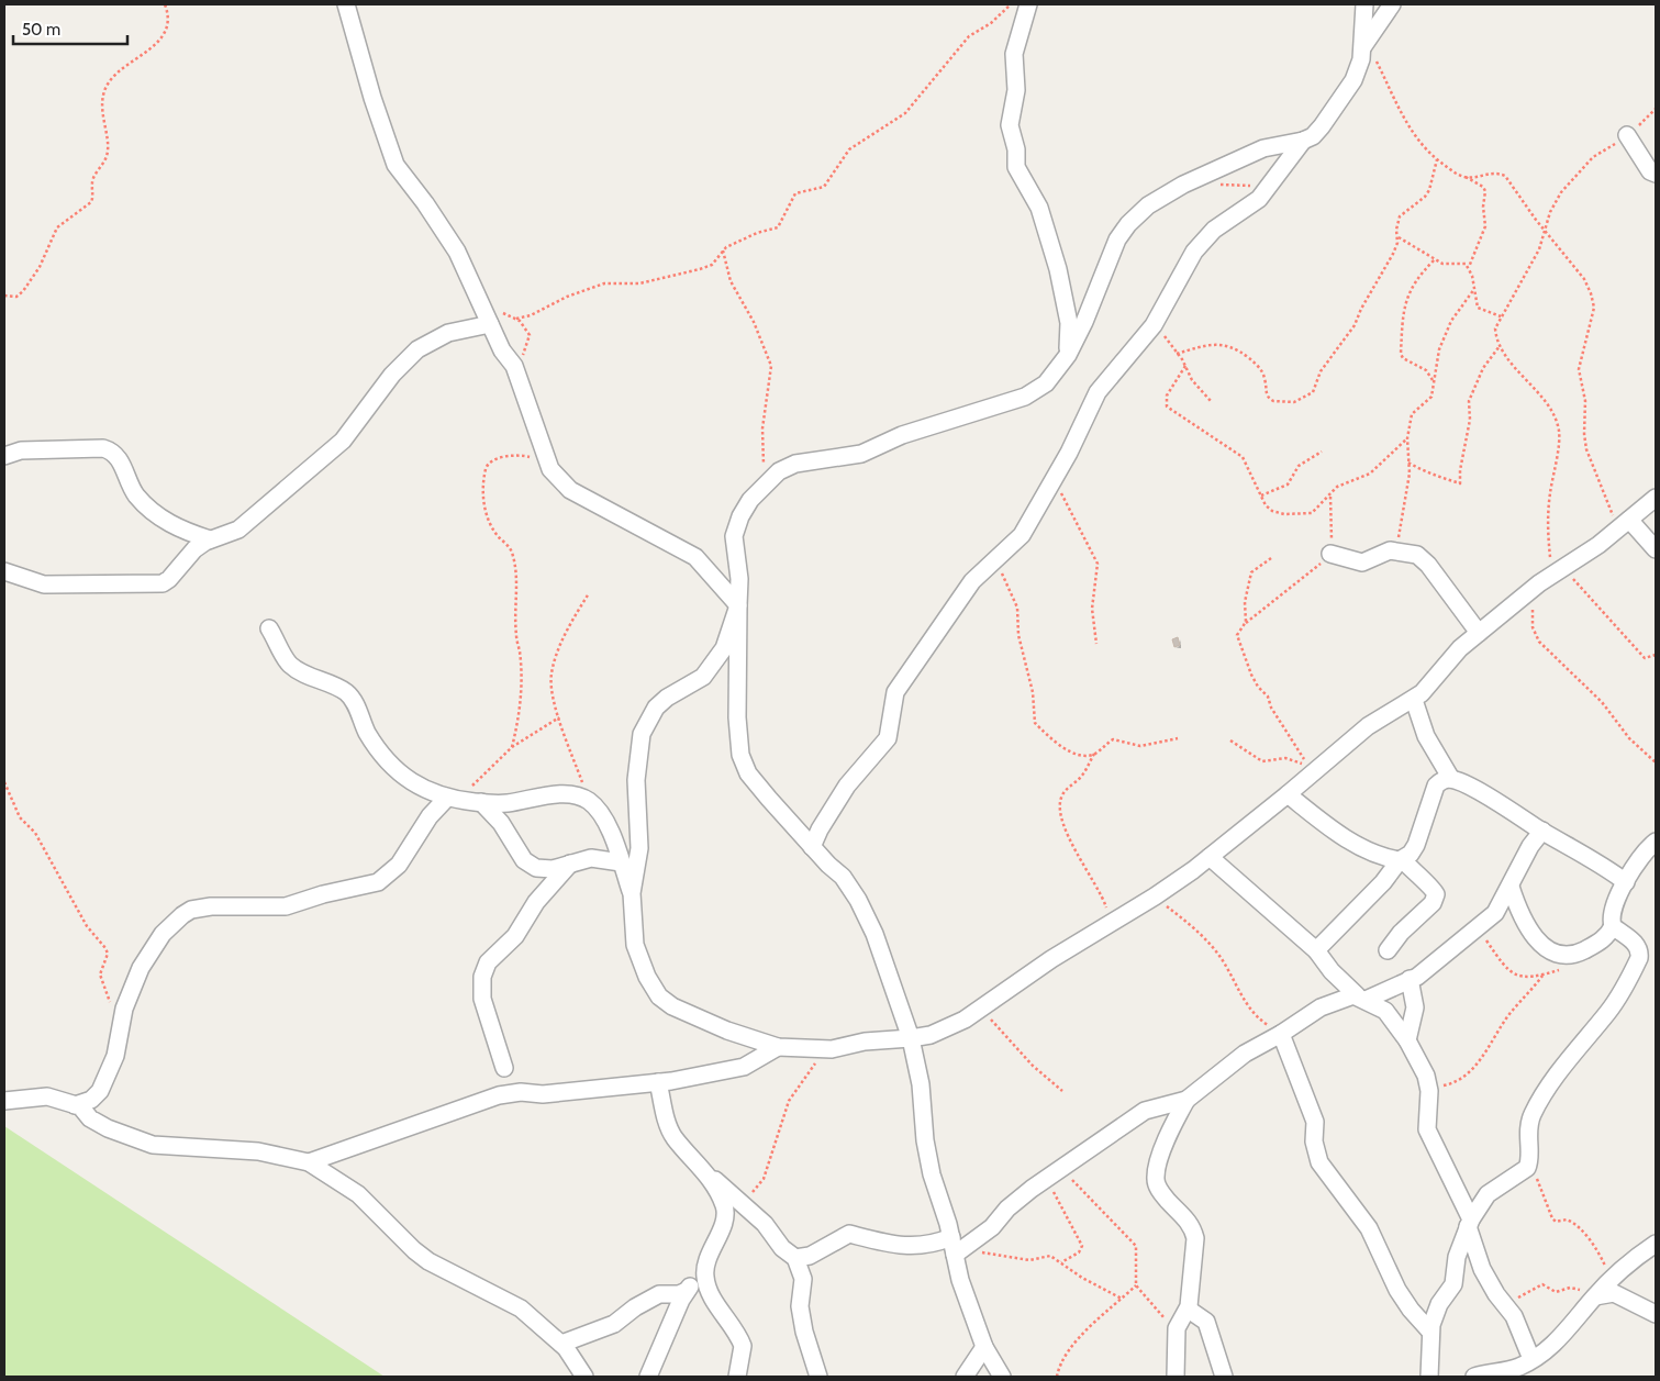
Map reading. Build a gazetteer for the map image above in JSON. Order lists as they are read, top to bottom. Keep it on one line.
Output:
{"scale_bar":"50 m"}
